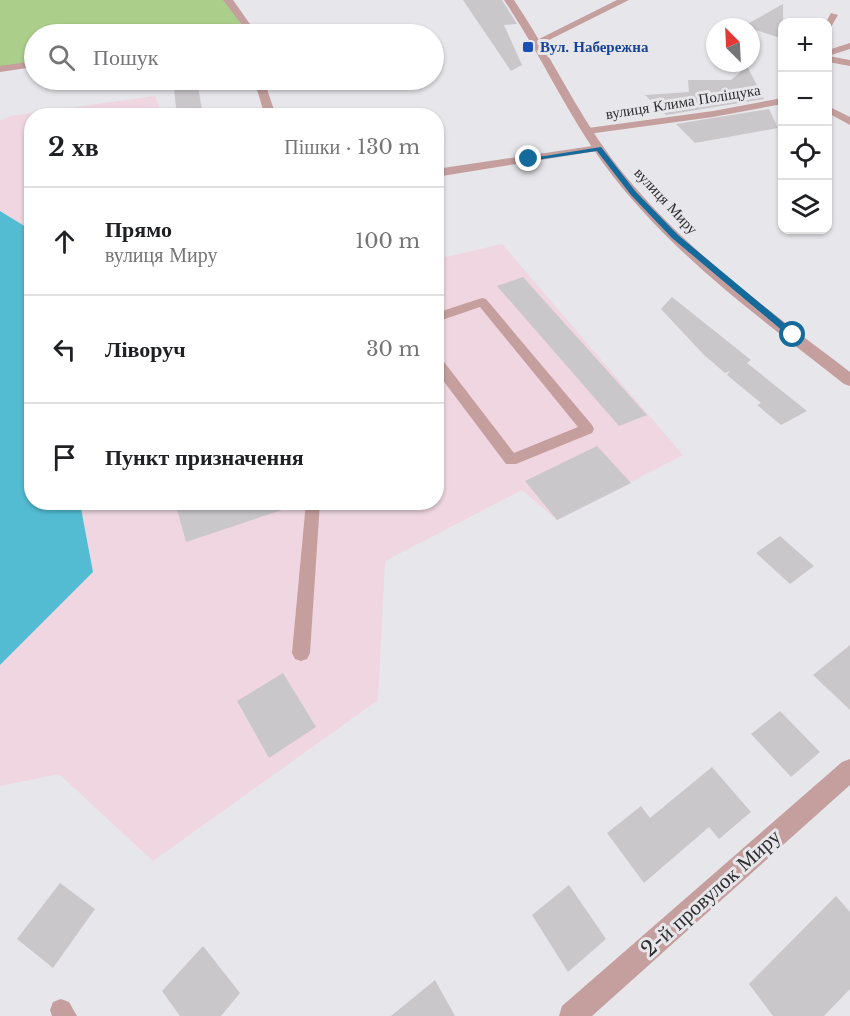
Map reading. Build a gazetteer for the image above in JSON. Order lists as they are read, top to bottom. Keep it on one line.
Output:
{"streets":{"street":["вулиця Клима Поліщука","вулиця Миру","2-й провулок Миру"]},"crossings":[["вулиця Клима Поліщука","вулиця Миру"]],"places":{"transit":["Вул. Набережна"]},"north":"top left","page":{"map_buttons":["+","−"],"search":"Пошук","heading":["2 хв","Пішки · 130 m"],"list":[["Прямо","вулиця Миру","100 m"],["Ліворуч","30 m"],"Пункт призначення"]}}
